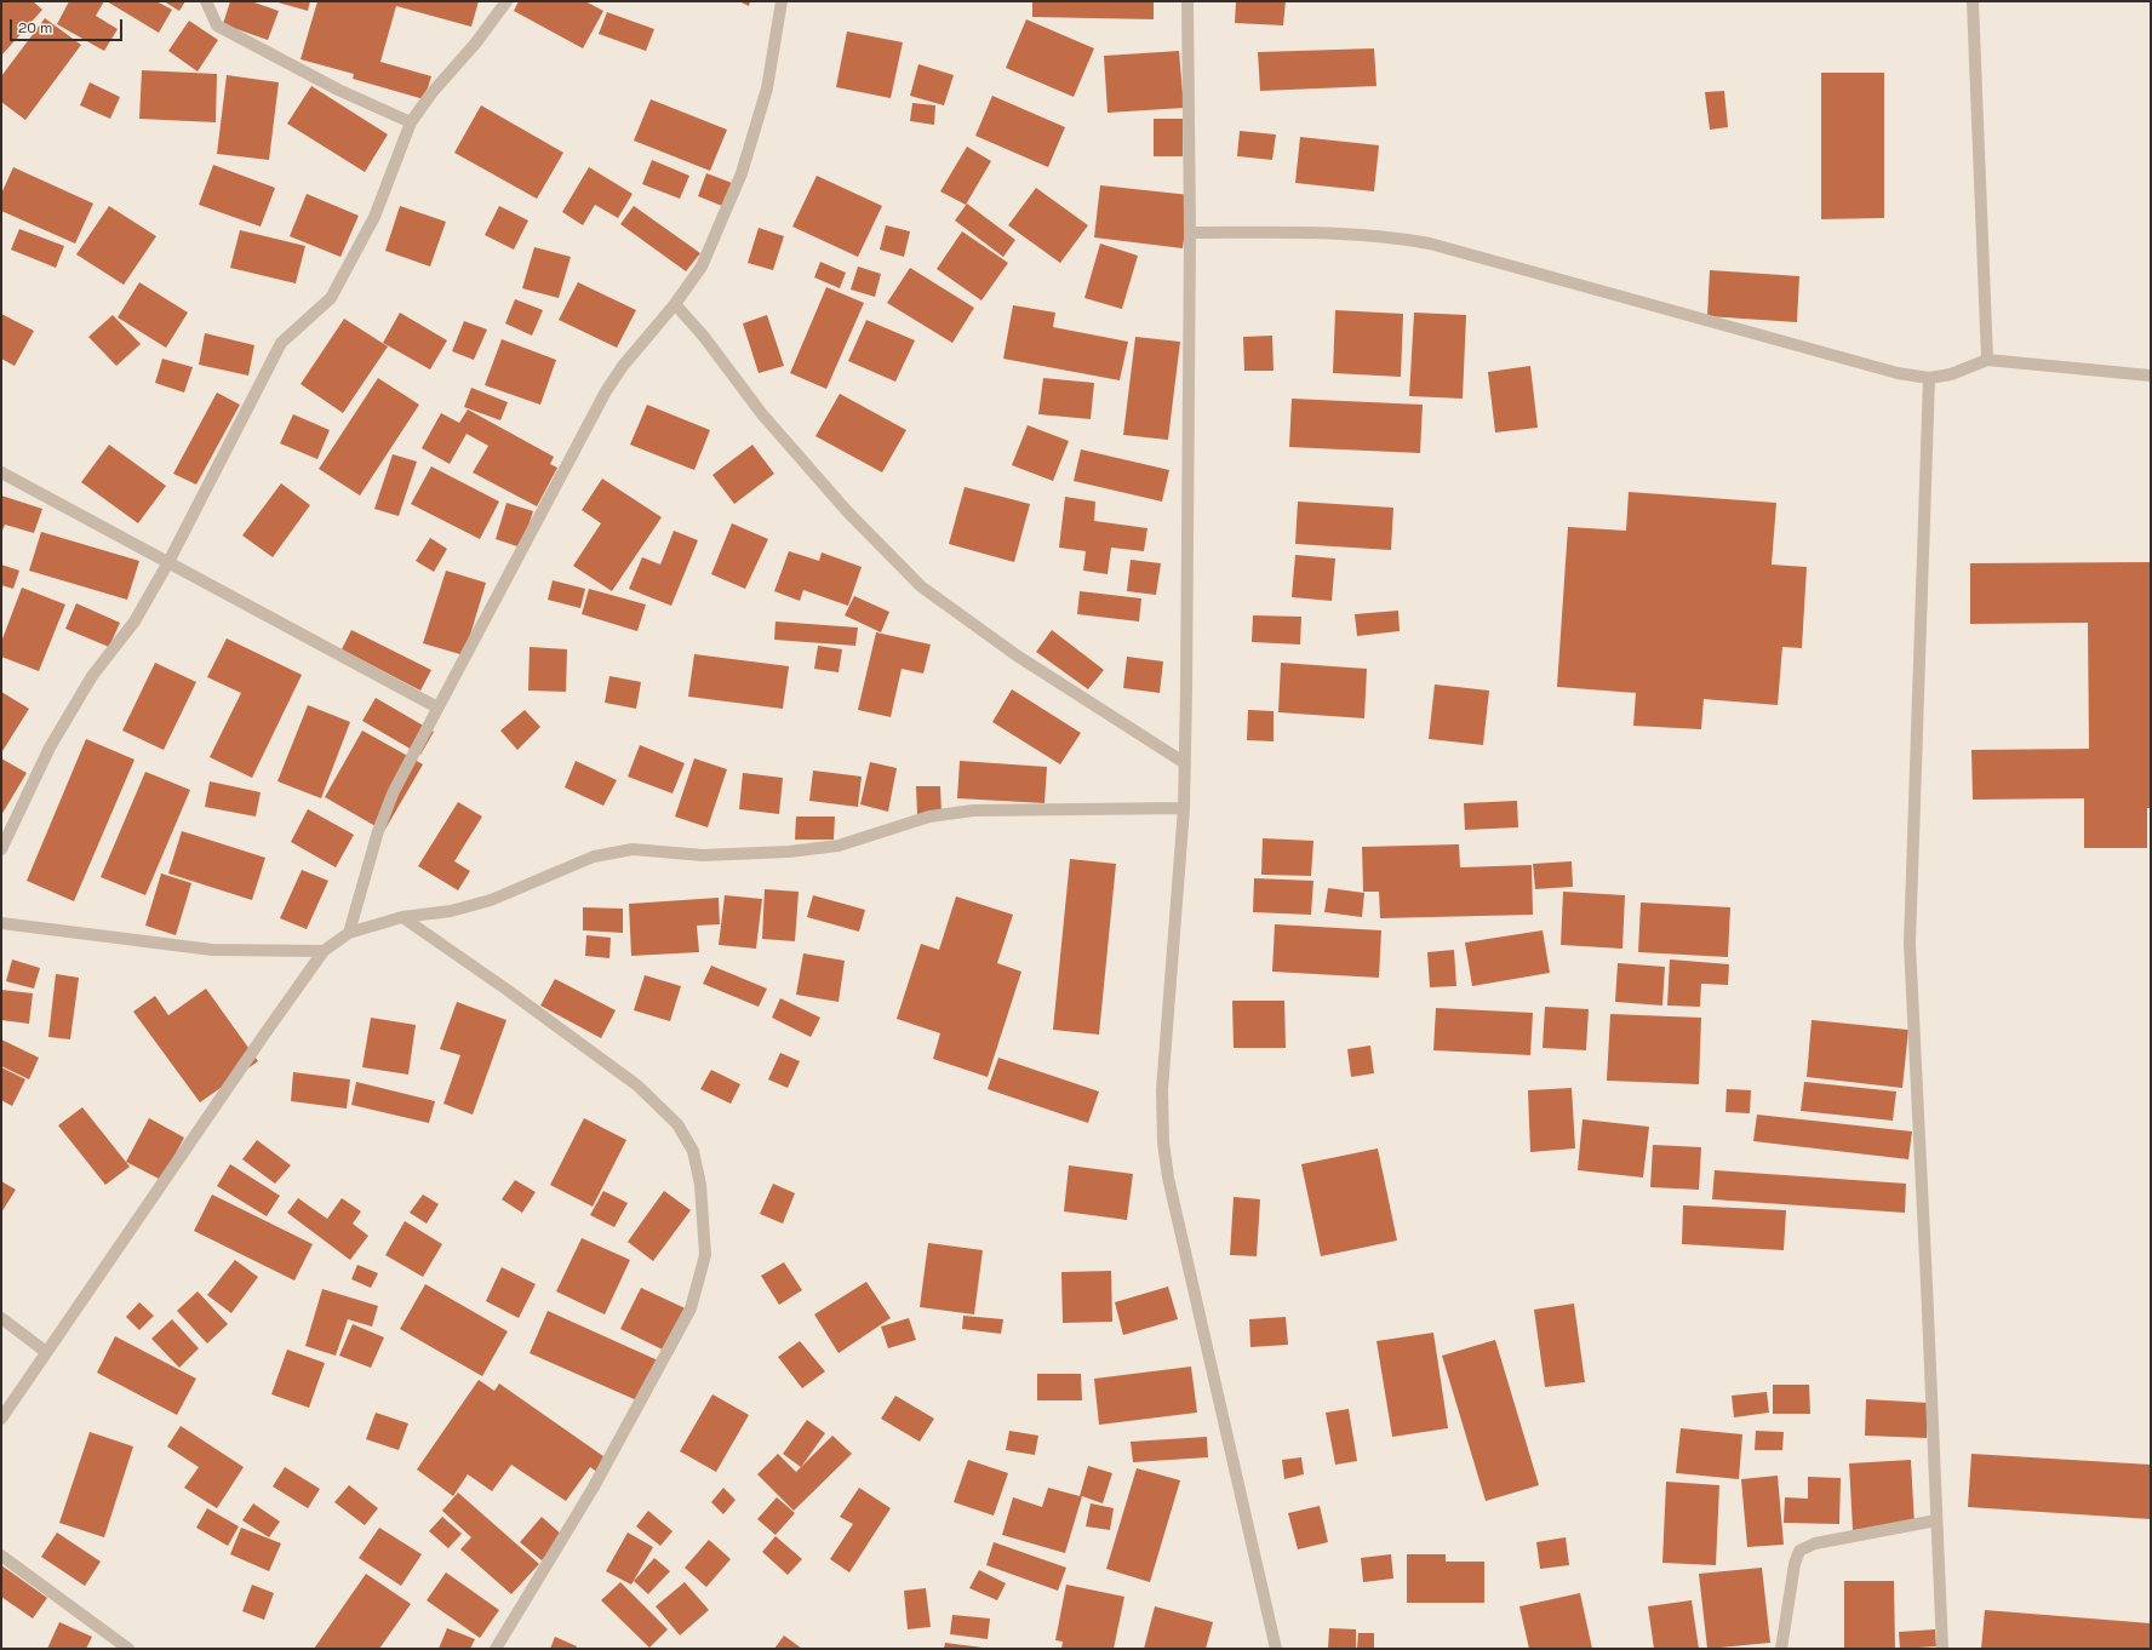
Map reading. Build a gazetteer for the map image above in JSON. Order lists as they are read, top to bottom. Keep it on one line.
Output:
{"scale_bar":"20 m"}
